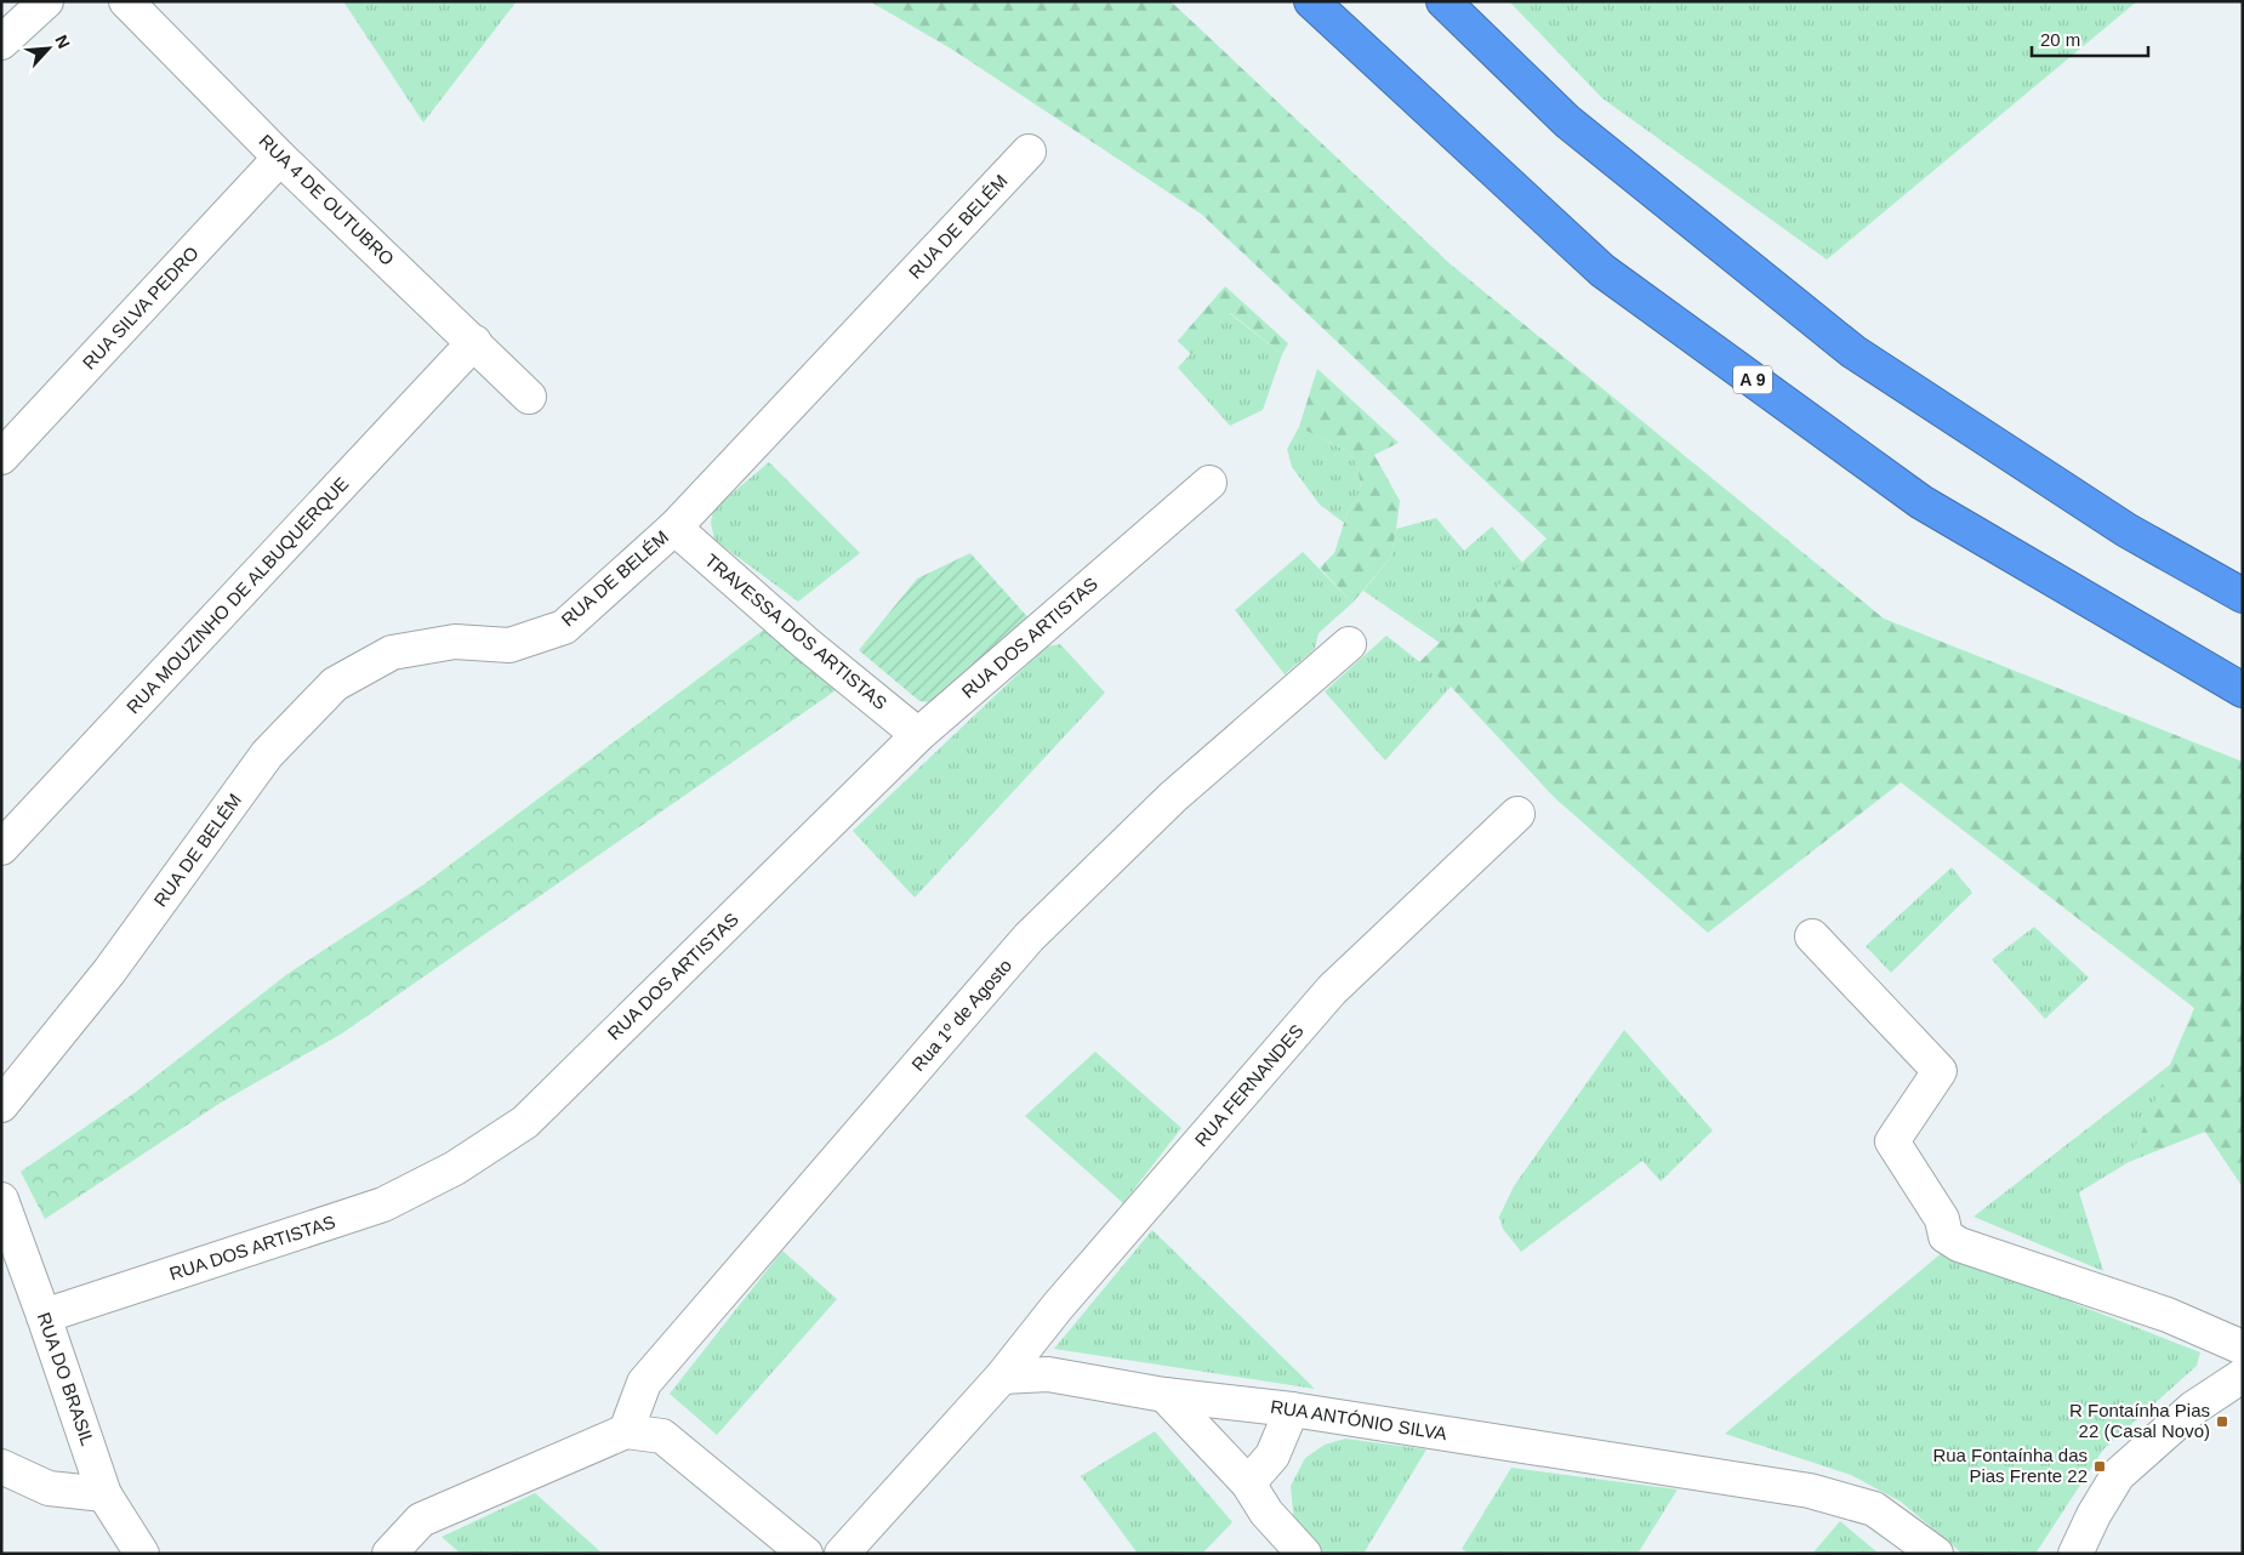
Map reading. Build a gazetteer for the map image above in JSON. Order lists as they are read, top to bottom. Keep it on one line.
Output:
{"streets":{"highway":["A 9"],"street":["RUA 4 DE OUTUBRO","RUA DE BELÉM","RUA SILVA PEDRO","RUA MOUZINHO DE ALBUQUERQUE","TRAVESSA DOS ARTISTAS","RUA DOS ARTISTAS","Rua 1º de Agosto","RUA FERNANDES","RUA DO BRASIL","RUA ANTÓNIO SILVA"]},"crossings":[["RUA 4 DE OUTUBRO","RUA SILVA PEDRO"],["RUA 4 DE OUTUBRO","RUA MOUZINHO DE ALBUQUERQUE"],["RUA DE BELÉM","TRAVESSA DOS ARTISTAS"],["TRAVESSA DOS ARTISTAS","RUA DOS ARTISTAS"],["RUA DOS ARTISTAS","RUA DO BRASIL"],["RUA FERNANDES","RUA ANTÓNIO SILVA"]],"places":{"transit":["R Fontaínha Pias 22 (Casal Novo)","Rua Fontaínha das Pias Frente 22"]},"scale_bar":"20 m","north":"top right"}
